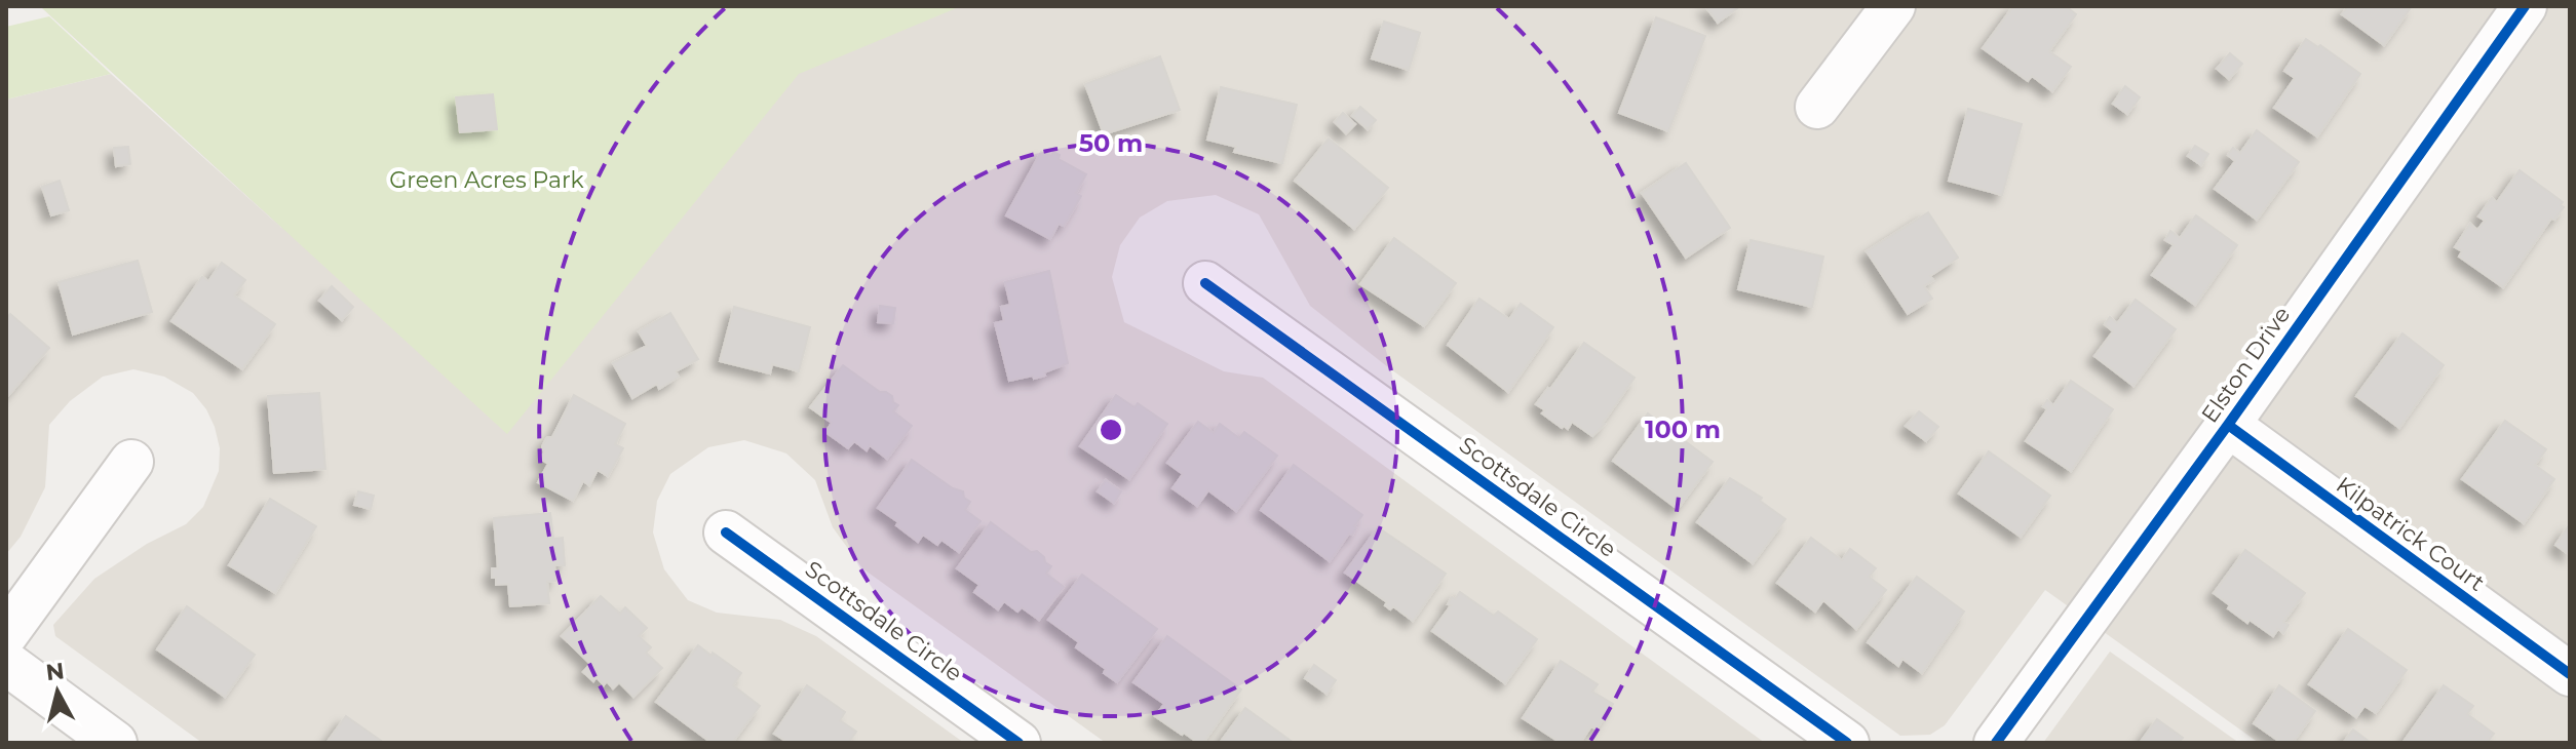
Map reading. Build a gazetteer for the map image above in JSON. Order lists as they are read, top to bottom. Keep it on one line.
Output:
{"streets":{"street":["Elston Drive","Scottsdale Circle","Kilpatrick Court"]},"crossings":[["Elston Drive","Kilpatrick Court"]],"parks":["Green Acres Park"],"north":"top","rings":["50 m","100 m"]}
